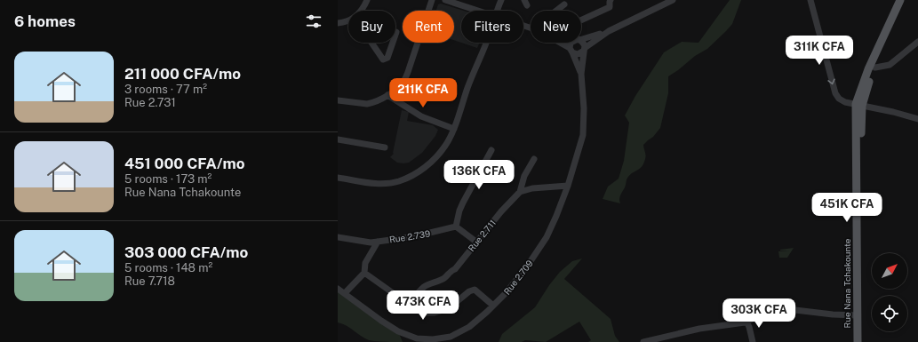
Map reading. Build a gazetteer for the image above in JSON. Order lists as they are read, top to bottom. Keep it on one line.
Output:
{"streets":{"main road":["Rue Nana Tchakounte"],"street":["Rue 2.711","Rue 2.739","Rue 2.709"]},"north":"top right","page":{"heading":"6 homes","chip":["Buy","Rent","Filters","New"],"price":["311K CFA","211K CFA","136K CFA","451K CFA","473K CFA","303K CFA"],"list":[{"name":"211 000 CFA/mo","note":"3 rooms · 77 m² · Rue 2.731"},{"name":"451 000 CFA/mo","note":"5 rooms · 173 m² · Rue Nana Tchakounte"},{"name":"303 000 CFA/mo","note":"5 rooms · 148 m² · Rue 7.718"}]}}
